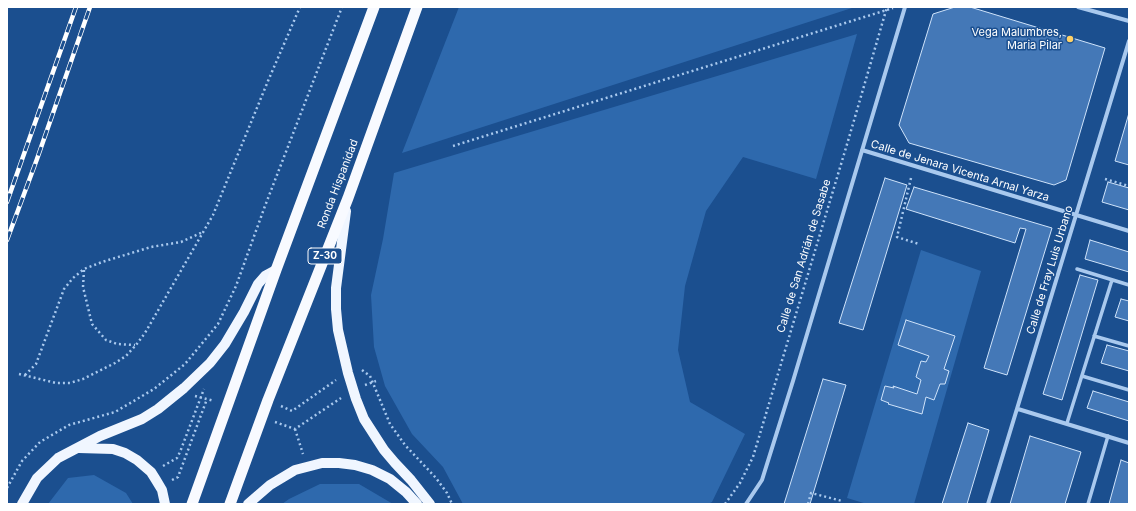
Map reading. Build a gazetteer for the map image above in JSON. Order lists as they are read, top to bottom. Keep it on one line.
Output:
{"streets":{"highway":["Ronda Hispanidad","Z-30"],"street":["Calle de Jenara Vicenta Arnal Yarza","Calle de Fray Luis Urbano"],"path":["Calle de San Adrián de Sasabe"]},"crossings":[["Calle de Jenara Vicenta Arnal Yarza","Calle de Fray Luis Urbano"]],"places":["Vega Malumbres, Maria Pilar"]}
